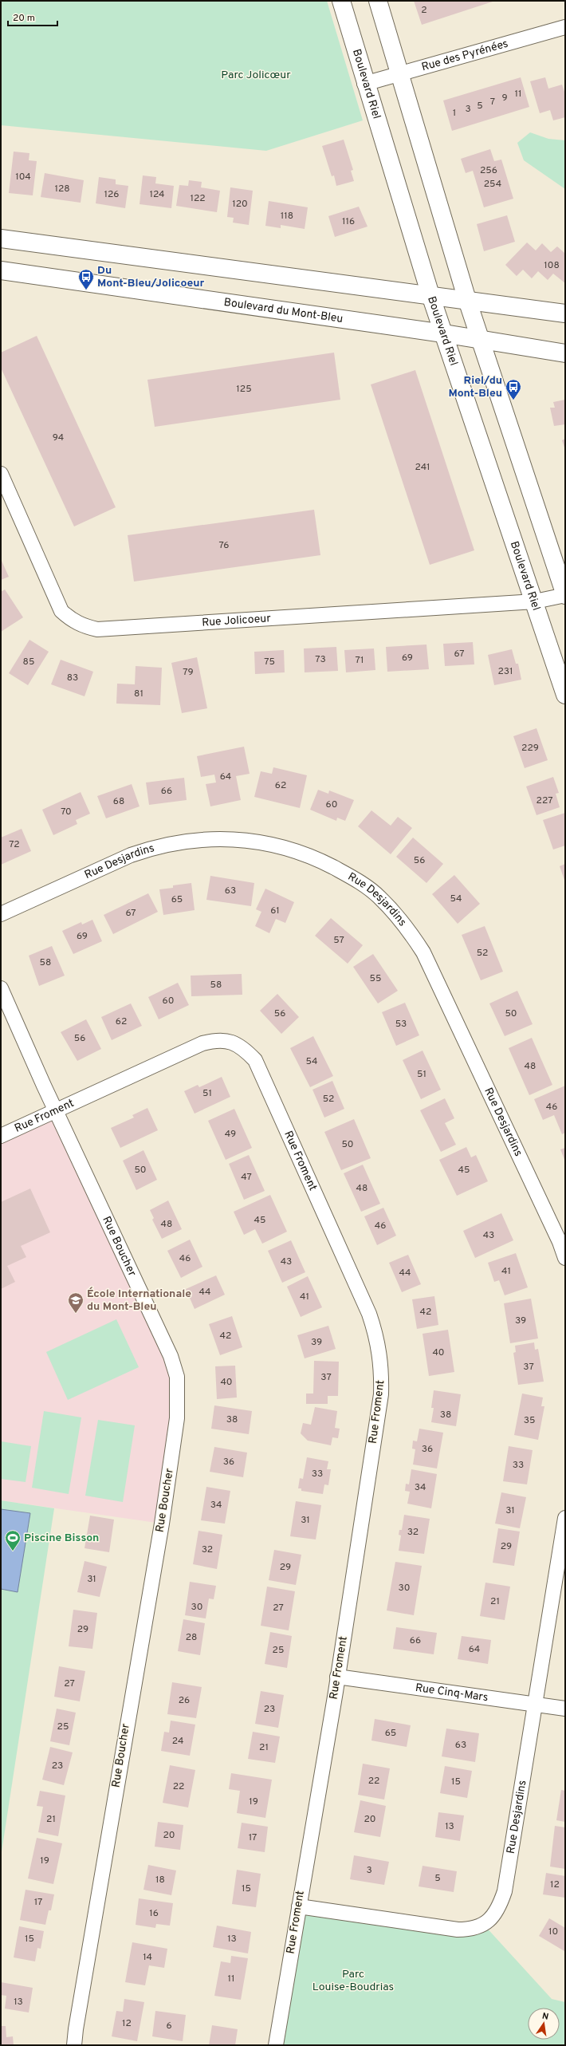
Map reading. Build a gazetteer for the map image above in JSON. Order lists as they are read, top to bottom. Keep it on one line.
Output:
{"streets":{"street":["Rue des Pyrénées","Boulevard Riel","Boulevard du Mont-Bleu","Rue Jolicoeur","Rue Desjardins","Rue Froment","Rue Boucher","Rue Cinq-Mars"]},"crossings":[["Rue des Pyrénées","Boulevard Riel"],["Boulevard Riel","Boulevard du Mont-Bleu"],["Boulevard Riel","Rue Jolicoeur"],["Rue Desjardins","Rue Froment"],["Rue Desjardins","Rue Cinq-Mars"],["Rue Froment","Rue Boucher"],["Rue Froment","Rue Cinq-Mars"]],"parks":["Parc Jolicœur","Parc Louise-Boudrias"],"places":{"bus stop":["Du Mont-Bleu/Jolicoeur","Riel/du Mont-Bleu"],"school or university":["École Internationale du Mont-Bleu"],"sports":["Piscine Bisson"]},"house_numbers":["2","11","9","7","5","3","1","256","104","254","128","126","124","122","120","118","116","108","125","94","241","76","67","69","73","71","85","75","231","79","83","81","229","64","62","66","227","68","60","70","72","56","63","54","65","61","67","69","57","52","58","55","58","60","56","50","62","53","56","54","48","51","51","52","46","49","50","50","45","47","48","45","48","46","43","46","43","41","44","44","41","42","39","42","39","40","37","37","40","38","38","35","36","36","33","33","34","34","31","31","32","29","32","29","31","30","21","30","27","29","28","66","64","25","27","26","23","25","65","24","63","21","23","22","15","22","19","21","20","13","20","17","19","3","5","18","12","15","17","16","10","15","13","14","11","13","12","6"],"scale_bar":"20 m","north":"top"}
